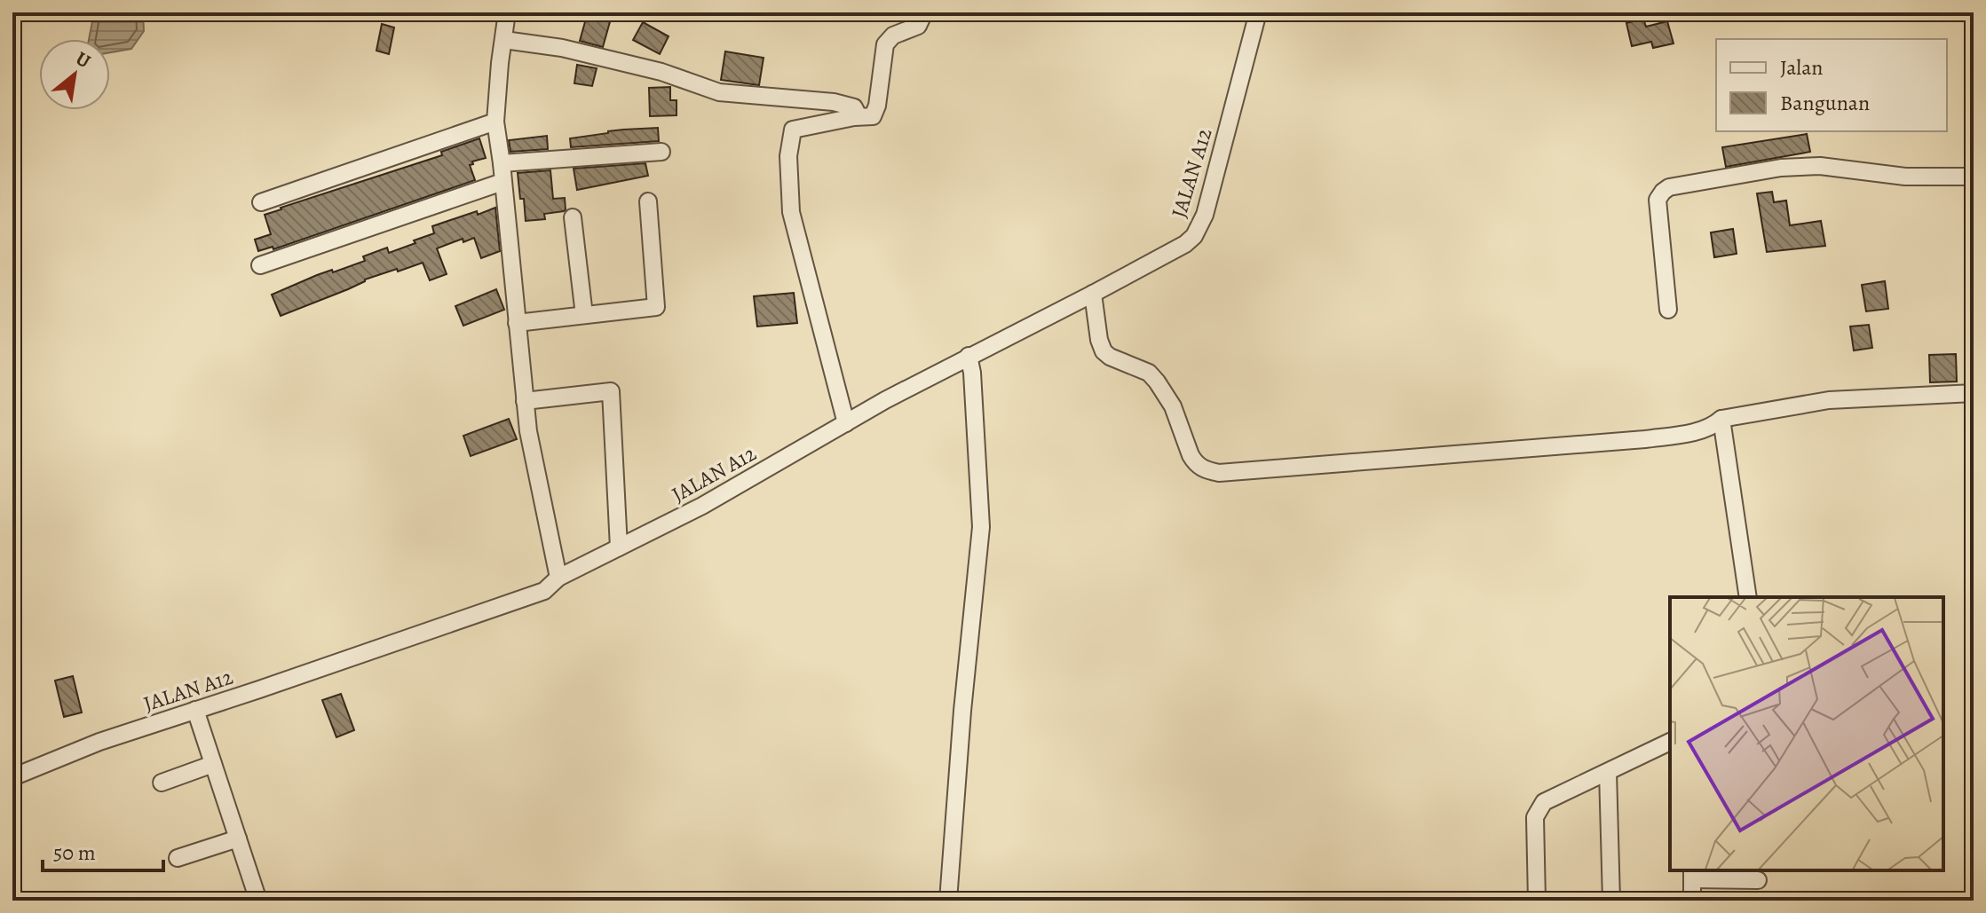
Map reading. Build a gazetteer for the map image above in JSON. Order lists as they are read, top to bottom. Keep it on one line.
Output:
{"streets":{"street":["JALAN A12"]},"legend":["Jalan","Bangunan"],"scale_bar":"50 m","north":"top right"}
